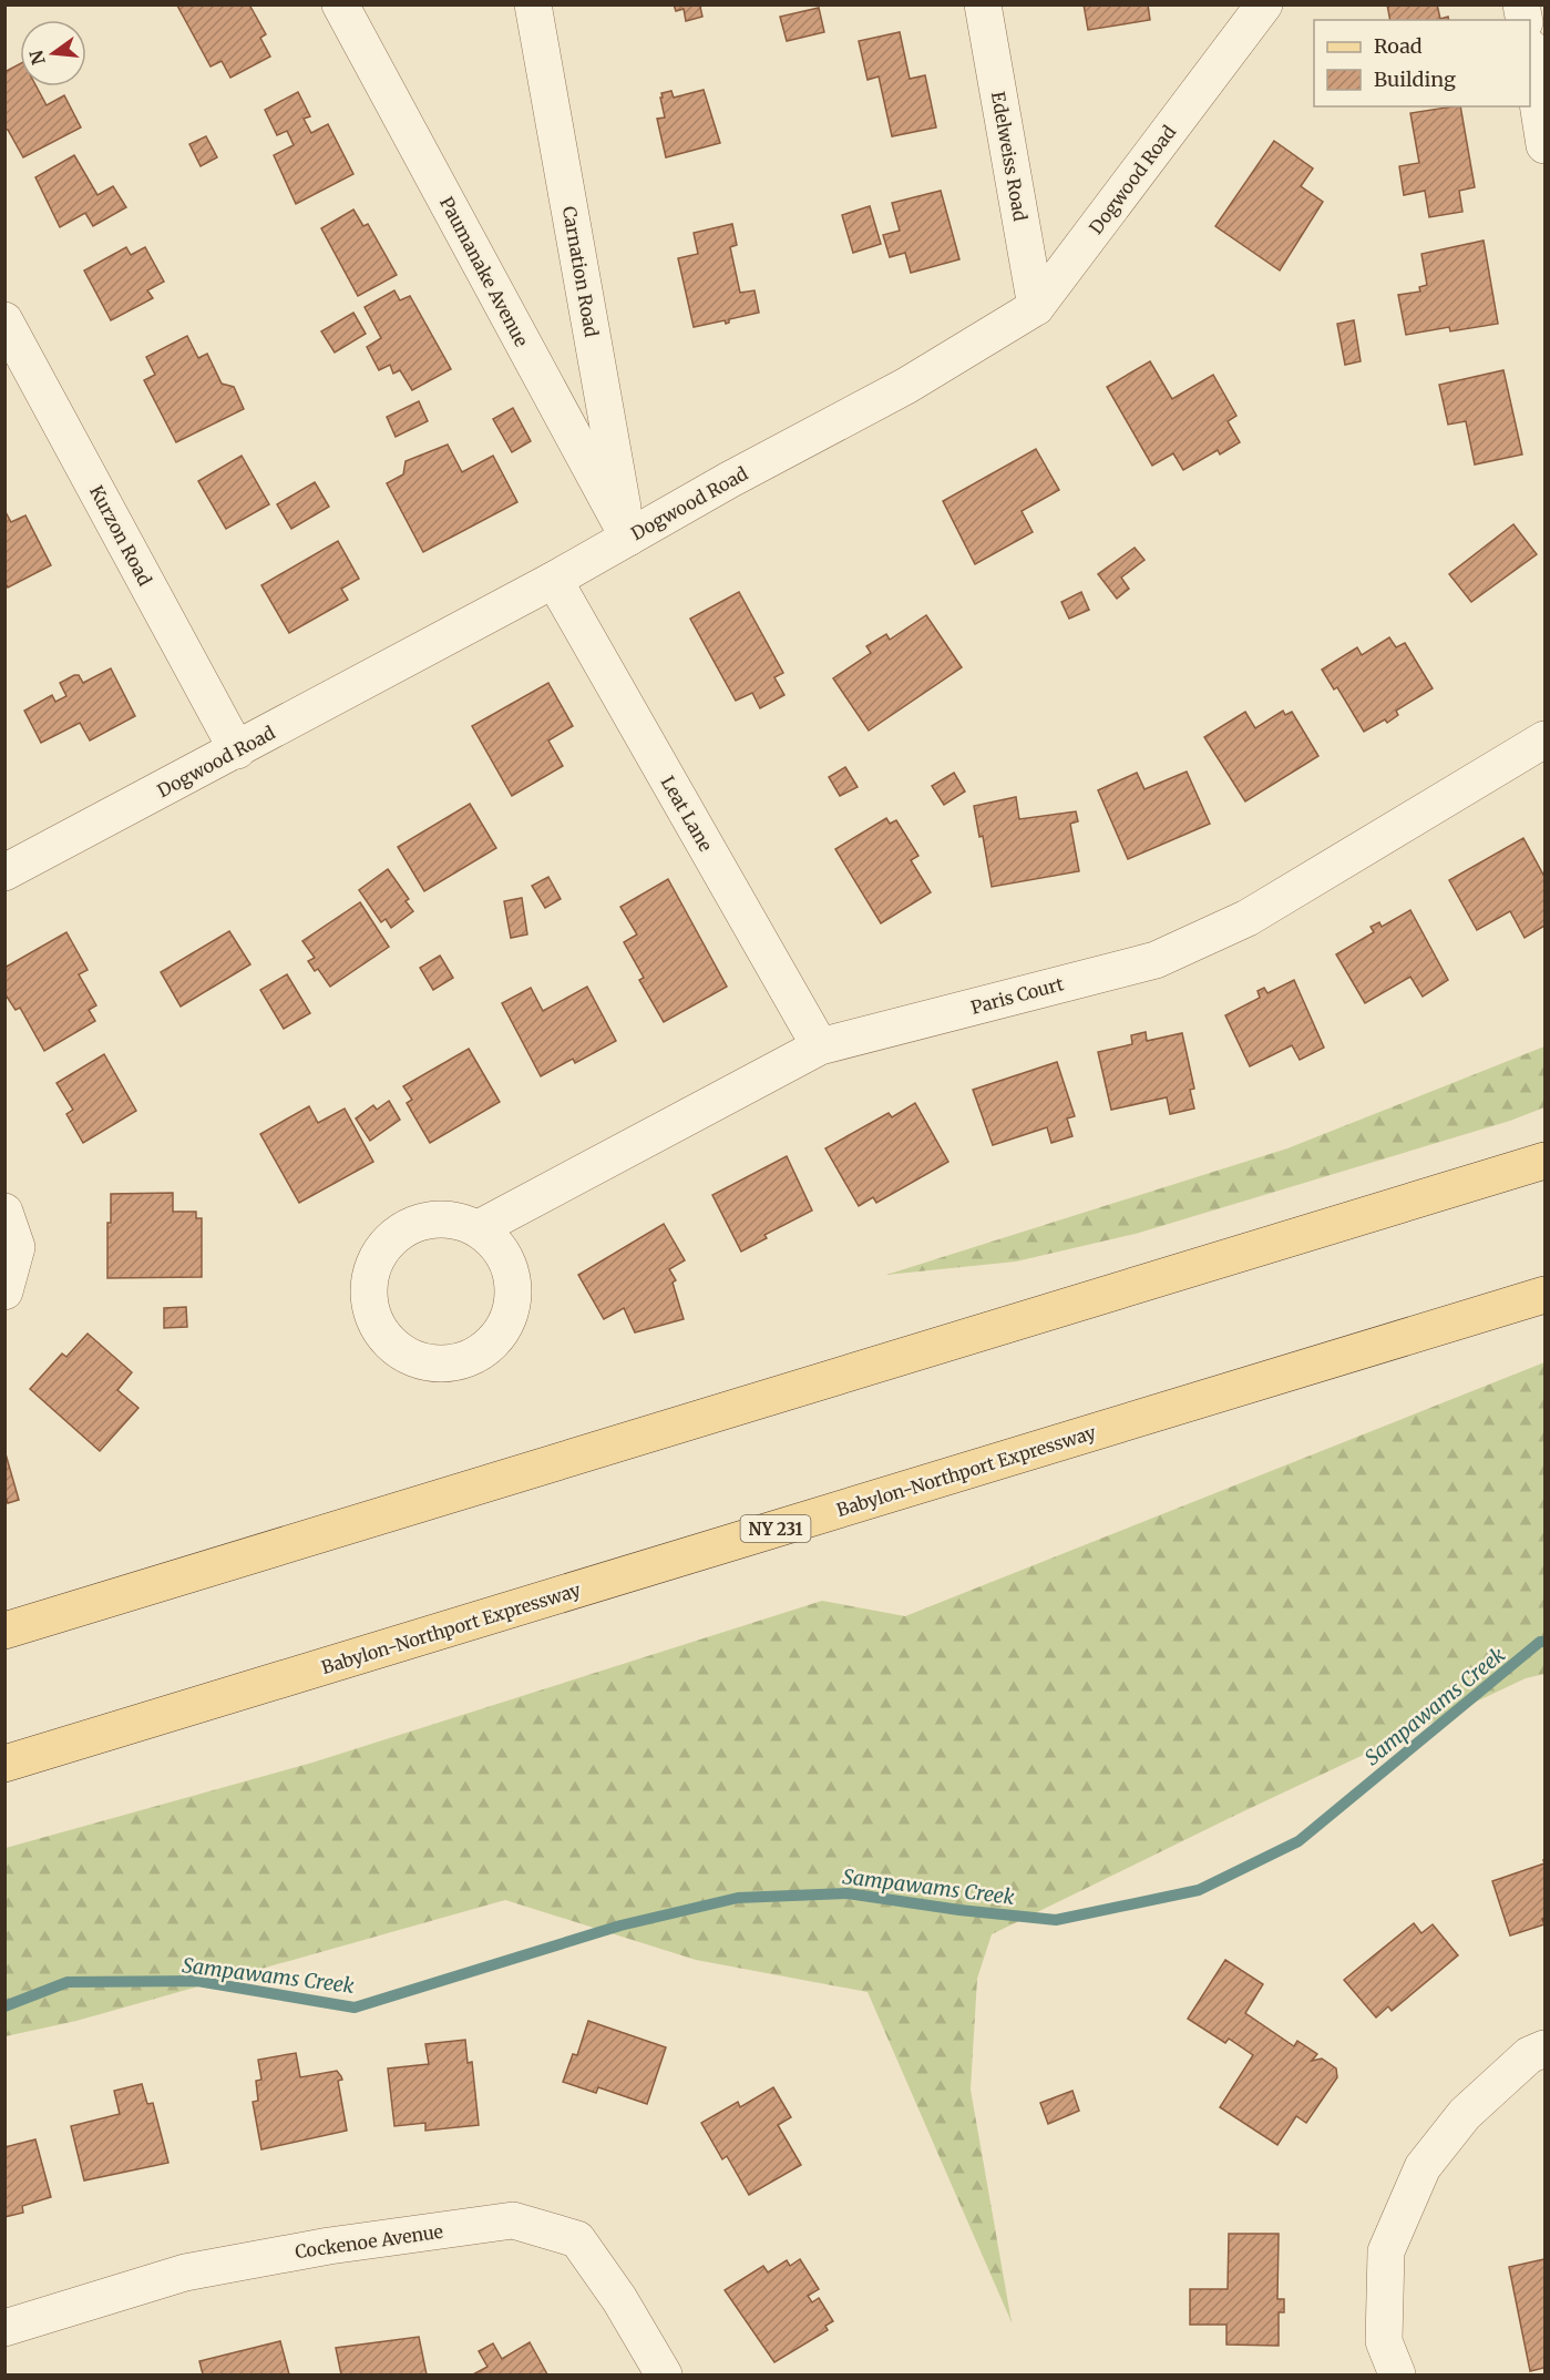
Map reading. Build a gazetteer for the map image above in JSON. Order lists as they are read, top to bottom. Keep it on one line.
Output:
{"streets":{"main road":["Babylon-Northport Expressway","NY 231"],"street":["Edelweiss Road","Dogwood Road","Paumanake Avenue","Carnation Road","Kurzon Road","Leat Lane","Paris Court","Cockenoe Avenue"]},"crossings":[["Edelweiss Road","Dogwood Road"],["Dogwood Road","Paumanake Avenue"],["Dogwood Road","Carnation Road"],["Dogwood Road","Kurzon Road"],["Dogwood Road","Leat Lane"],["Paumanake Avenue","Carnation Road"],["Leat Lane","Paris Court"]],"water":["Sampawams Creek"],"legend":["Road","Building"],"north":"left"}
